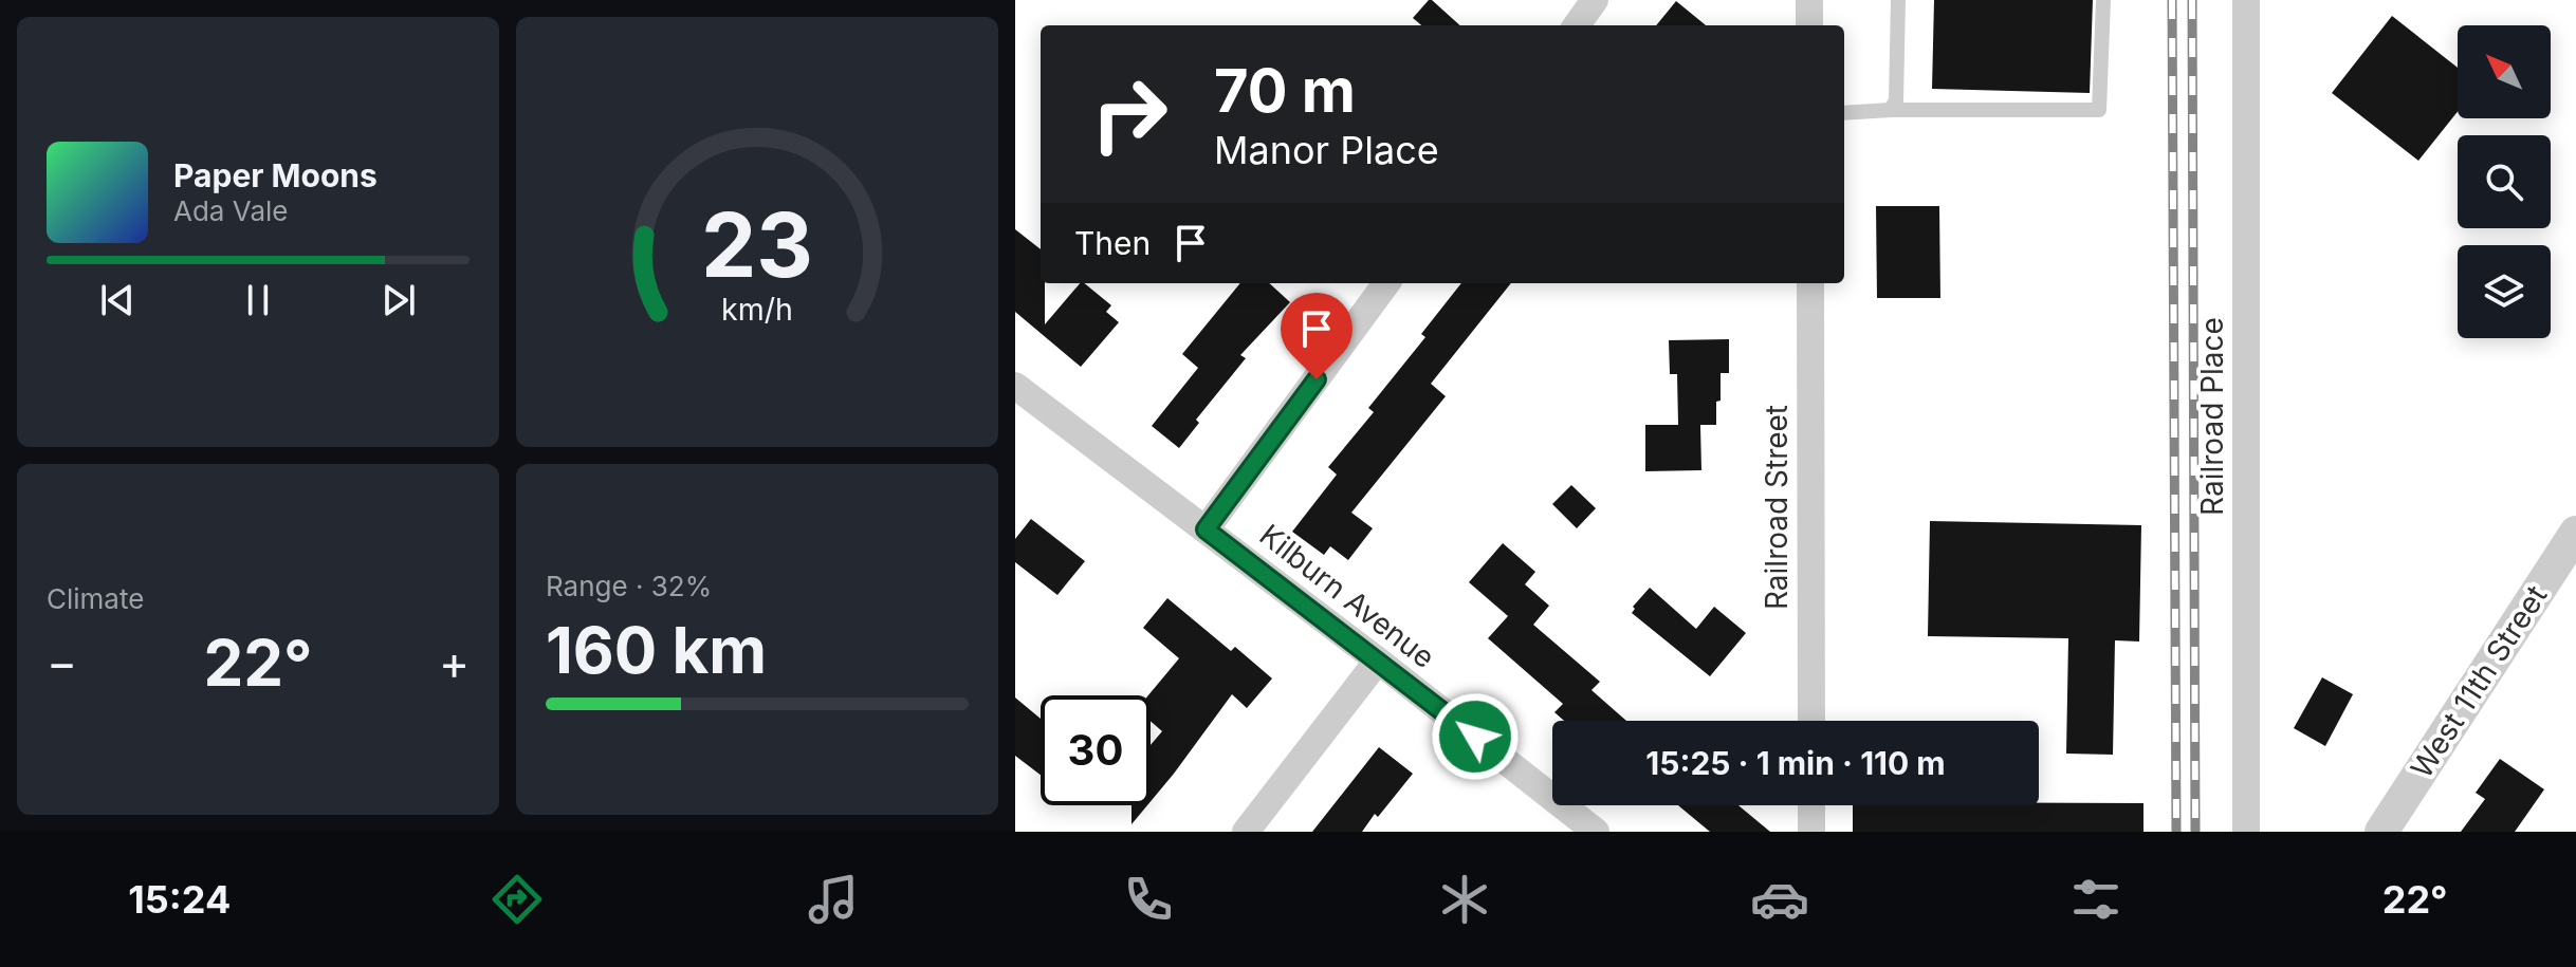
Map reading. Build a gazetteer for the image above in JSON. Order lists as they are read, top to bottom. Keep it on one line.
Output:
{"streets":{"street":["Railroad Place","Railroad Street","Kilburn Avenue","West 11th Street"]},"north":"top left","page":{"turn":["70 m","Manor Place"],"song":["Paper Moons","Ada Vale"],"then":"Then","tile":["Climate",["Range · 32%","160 km"]],"heat":["−","22°","+"],"limit":"30","trip":"15:25 · 1 min · 110 m","tabs":["15:24","22°"],"gauge":["23","km/h"]}}
